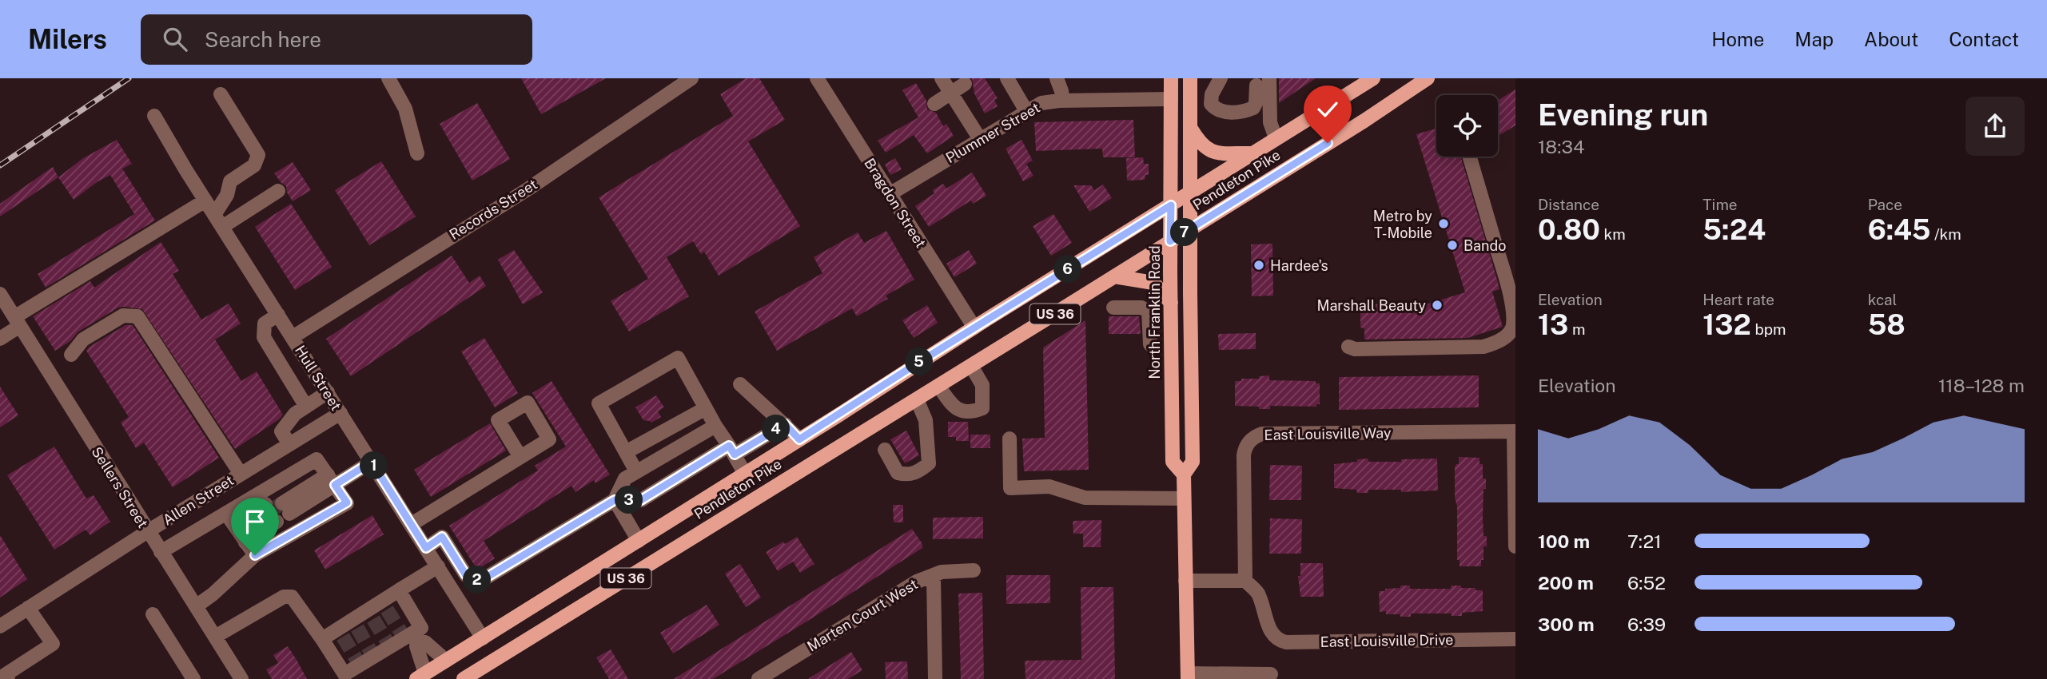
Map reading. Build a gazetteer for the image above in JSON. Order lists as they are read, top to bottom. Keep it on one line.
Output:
{"streets":{"main road":["Pendleton Pike","North Franklin Road","US 36"],"street":["Plummer Street","Bragdon Street","Records Street","Hull Street","East Louisville Way","Sellers Street","Allen Street","Marten Court West","East Louisville Drive"]},"crossings":[["Plummer Street","Bragdon Street"],["Plummer Street","North Franklin Road"],["Pendleton Pike","Bragdon Street"],["Pendleton Pike","North Franklin Road"],["Pendleton Pike","Hull Street"],["Records Street","Hull Street"],["Hull Street","Allen Street"],["East Louisville Way","East Louisville Drive"],["Sellers Street","Allen Street"]],"places":["Metro by T-Mobile","Bando","Hardee's","Marshall Beauty"],"page":{"header":"Milers","search":"Search here","nav":["Home","Map","About","Contact"],"heading":["Evening run","18:34"],"stats":[["Distance","0.80 km"],["Time","5:24"],["Pace","6:45 /km"],["Elevation","13 m"],["Heart rate","132 bpm"],["kcal","58"]],"pins":["7","6","5","4","1","3","2"],"chart":["Elevation","118–128 m"],"list":[{"name":"100 m","note":"7:21"},{"name":"200 m","note":"6:52"},{"name":"300 m","note":"6:39"}]}}
